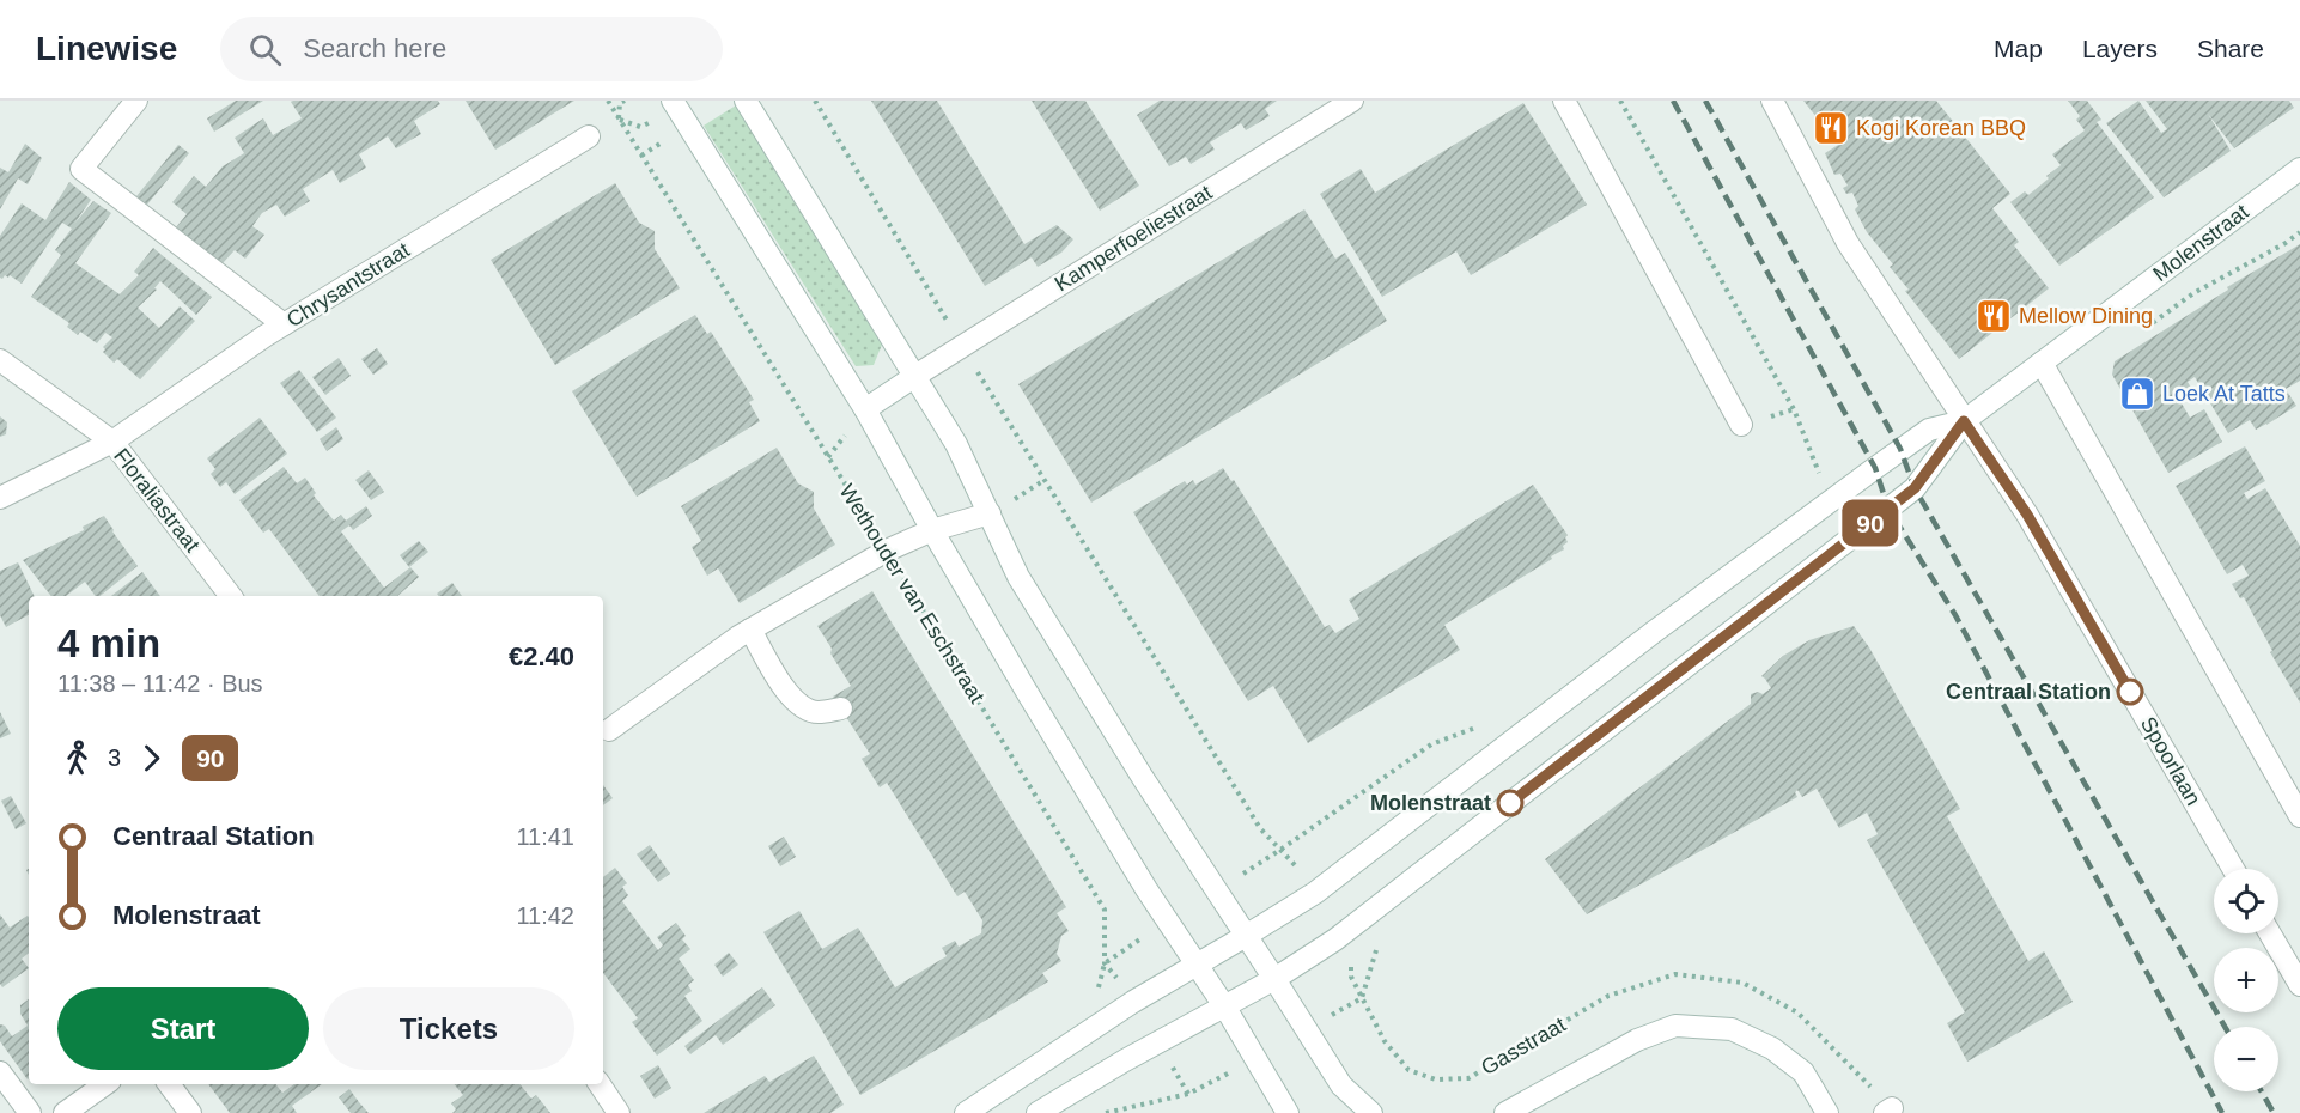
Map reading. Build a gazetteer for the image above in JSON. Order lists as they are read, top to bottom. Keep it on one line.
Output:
{"streets":{"street":["Kamperfoeliestraat","Molenstraat","Chrysantstraat","Floraliastraat","Spoorlaan"],"path":["Wethouder van Eschstraat","Gasstraat"]},"crossings":[["Molenstraat","Wethouder van Eschstraat"],["Molenstraat","Spoorlaan"],["Chrysantstraat","Floraliastraat"]],"places":{"restaurant":["Kogi Korean BBQ","Mellow Dining"],"shop":["Loek At Tatts"],"other":["Centraal Station","Molenstraat"]},"lines":["bus line 90"],"page":{"header":"Linewise","search":"Search here","nav":["Map","Layers","Share"],"on_map":"90","heading":["4 min","11:38 – 11:42 · Bus","€2.40"],"legs":["3","90"],"list":[{"name":"Centraal Station","value":"11:41"},{"name":"Molenstraat","value":"11:42"}],"map_buttons":["+","−"],"buttons":["Start","Tickets"]}}
